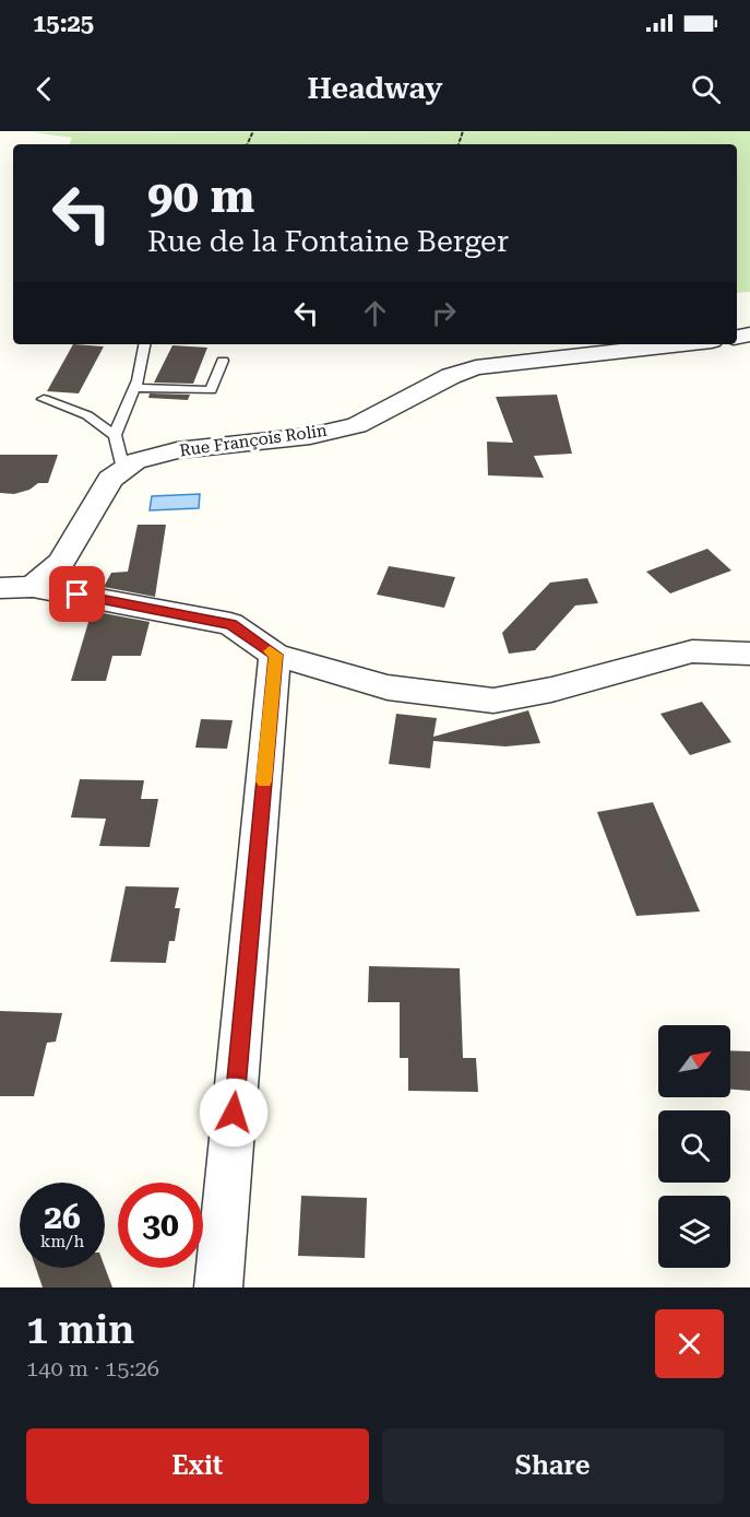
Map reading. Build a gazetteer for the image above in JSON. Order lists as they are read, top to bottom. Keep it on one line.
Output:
{"streets":{"street":["Rue François Rolin"]},"north":"top right","page":{"status":"15:25","header":"Headway","turn":["90 m","Rue de la Fontaine Berger"],"speed":"26 km/h","limit":"30","heading":["1 min","140 m · 15:26"],"buttons":["Exit","Share"]}}
